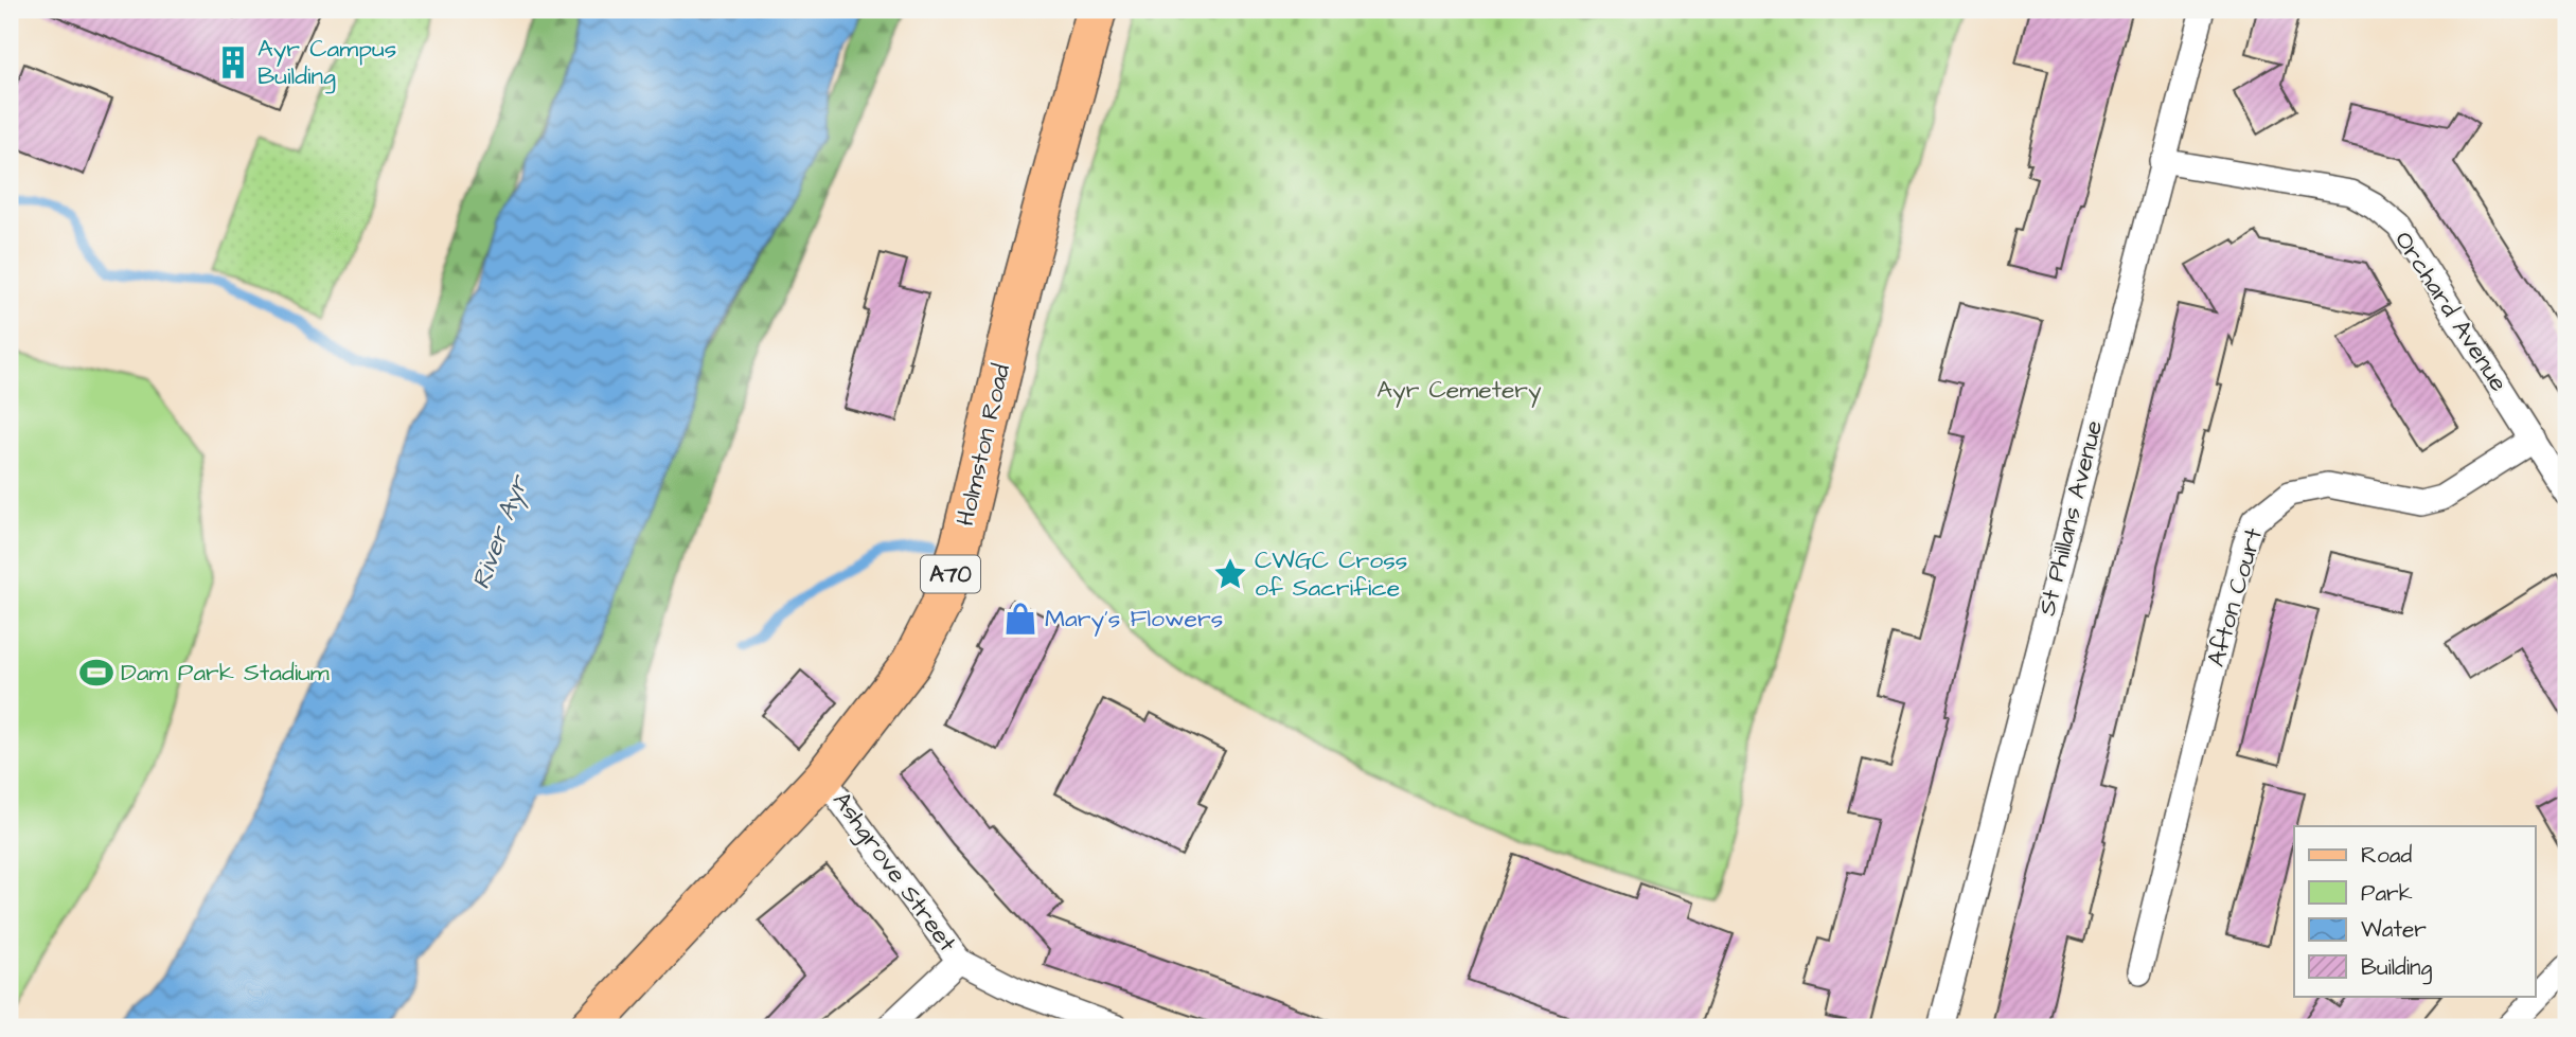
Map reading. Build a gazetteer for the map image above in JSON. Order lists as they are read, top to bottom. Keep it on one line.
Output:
{"streets":{"main road":["Holmston Road","A70"],"street":["Orchard Avenue","St Phillans Avenue","Afton Court","Ashgrove Street"]},"crossings":[["Orchard Avenue","St Phillans Avenue"],["Orchard Avenue","Afton Court"],["Holmston Road","Ashgrove Street"]],"water":["River Ayr"],"parks":["Ayr Cemetery"],"places":{"building":["Ayr Campus Building"],"place":["CWGC Cross of Sacrifice"],"shop":["Mary's Flowers"],"sports":["Dam Park Stadium"]},"legend":["Road","Park","Water","Building"]}
